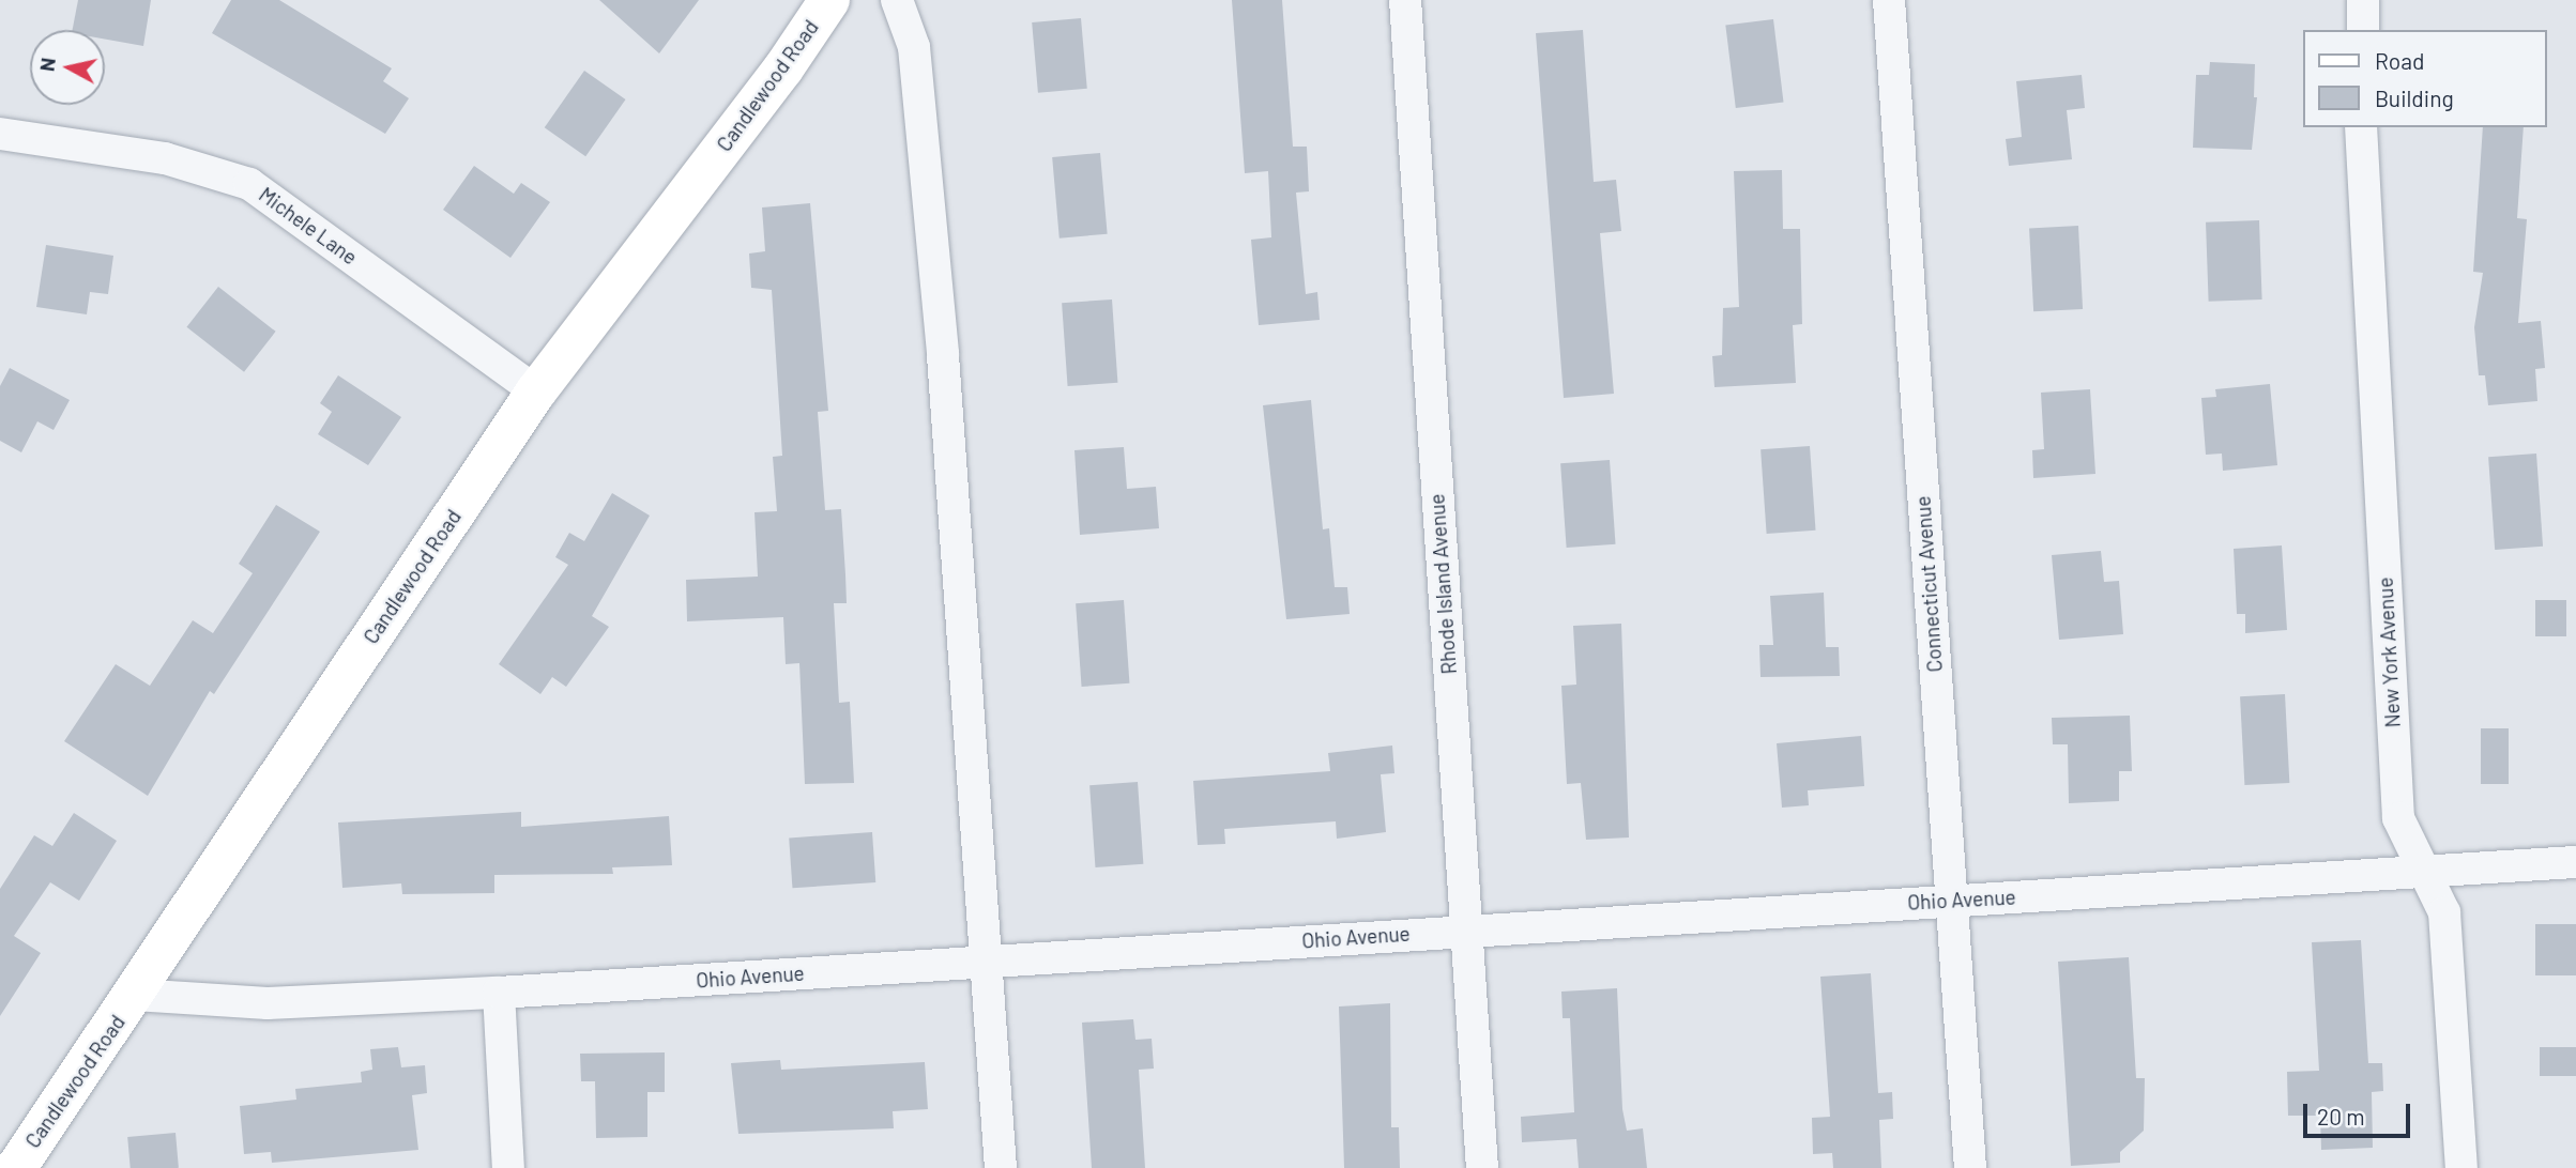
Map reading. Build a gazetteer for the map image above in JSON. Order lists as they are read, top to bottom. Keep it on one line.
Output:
{"streets":{"street":["Candlewood Road","Michele Lane","Rhode Island Avenue","Connecticut Avenue","New York Avenue","Ohio Avenue"]},"crossings":[["Candlewood Road","Michele Lane"],["Candlewood Road","Ohio Avenue"],["Rhode Island Avenue","Ohio Avenue"],["Connecticut Avenue","Ohio Avenue"],["New York Avenue","Ohio Avenue"]],"legend":["Road","Building"],"scale_bar":"20 m","north":"left"}
